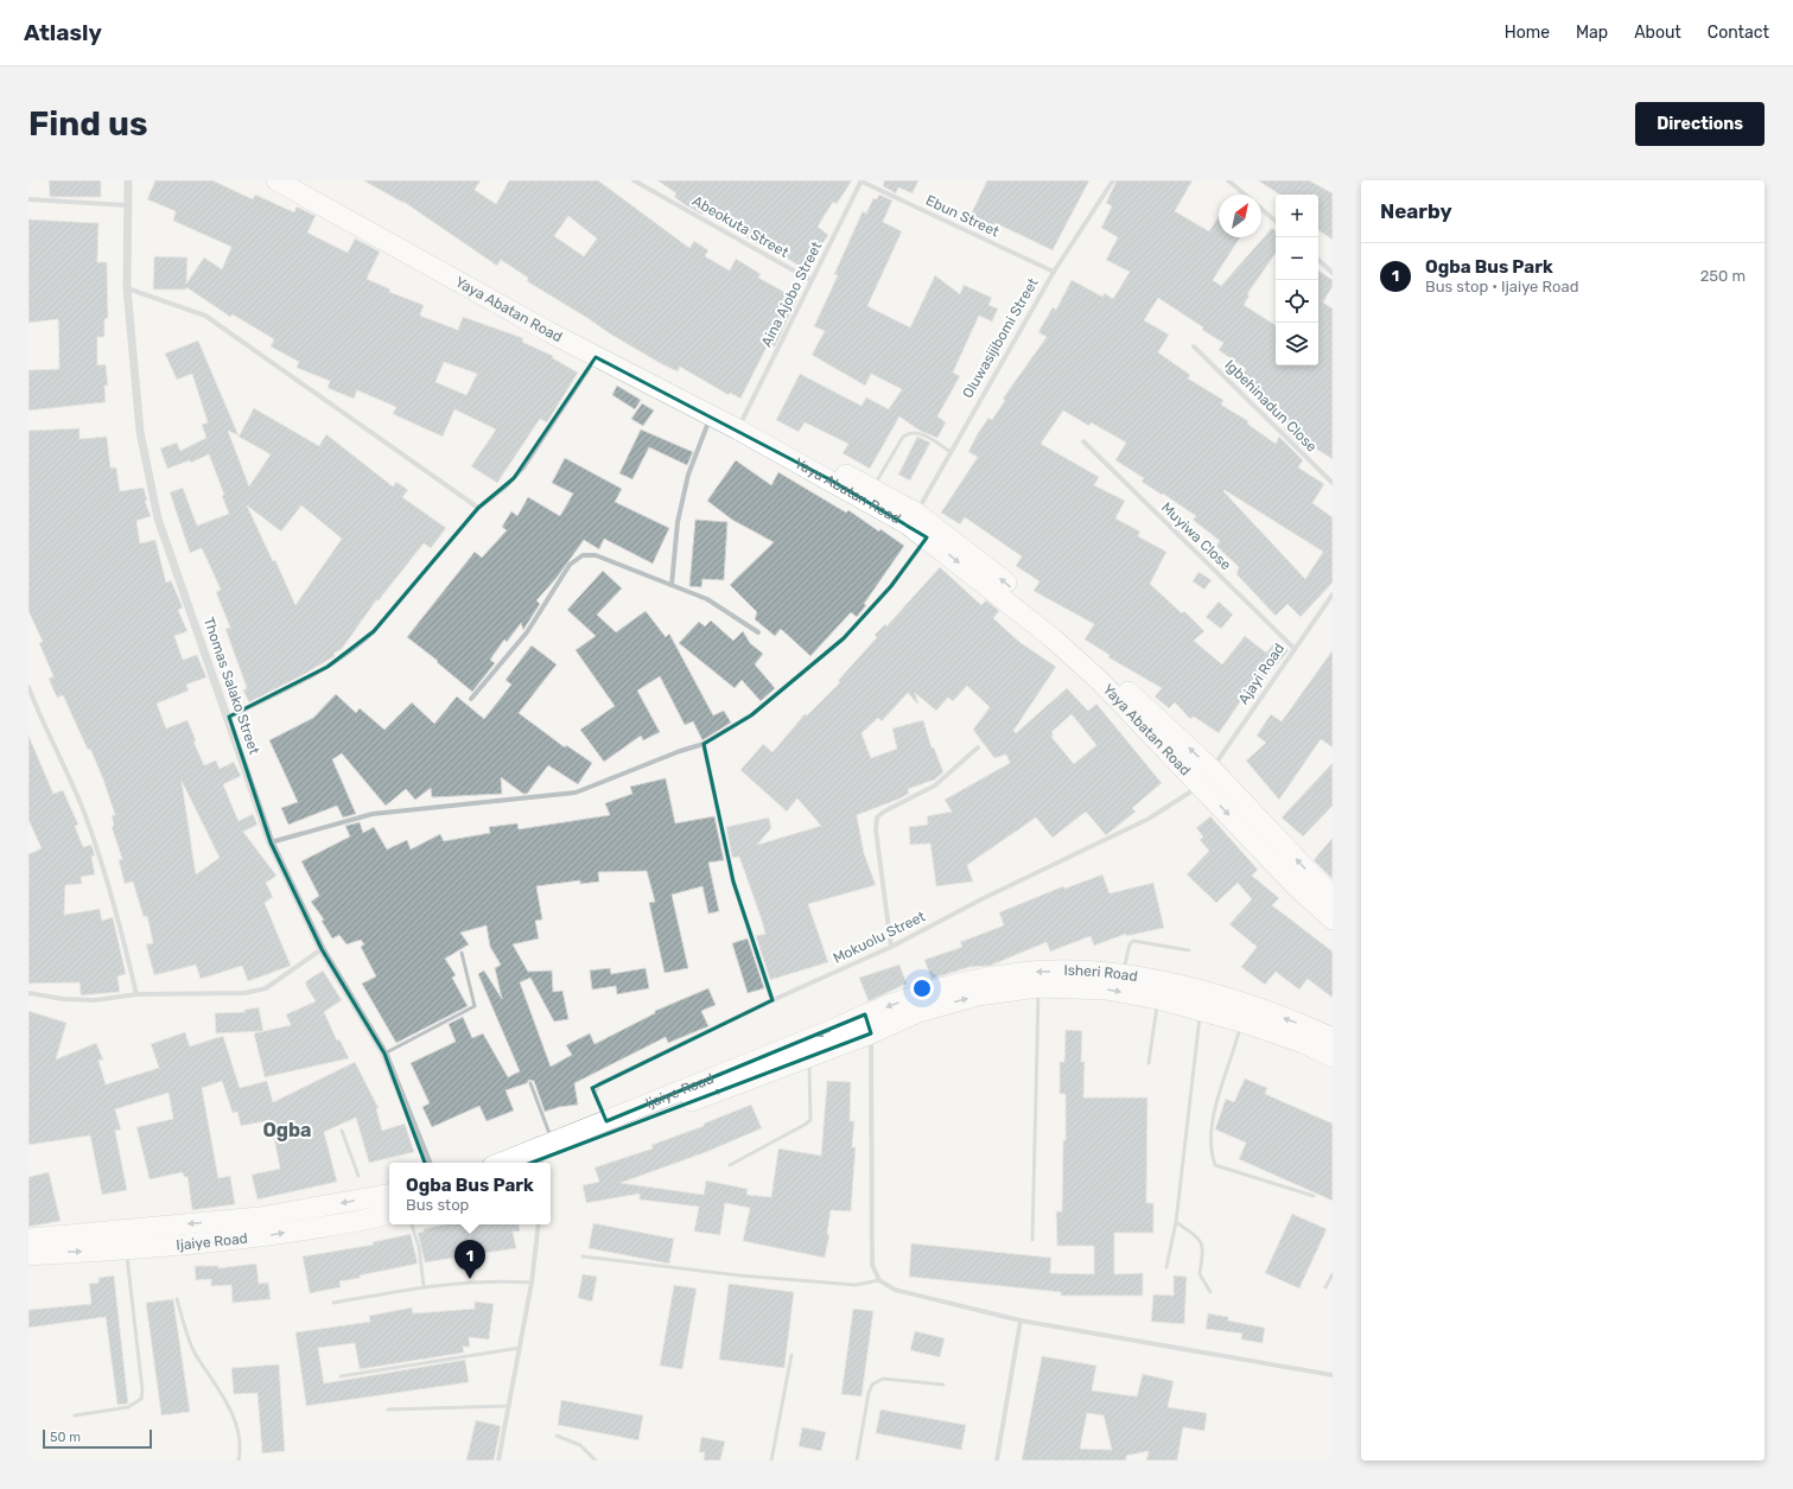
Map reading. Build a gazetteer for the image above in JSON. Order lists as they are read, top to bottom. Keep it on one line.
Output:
{"streets":{"main road":["Yaya Abatan Road","Isheri Road","Ijaiye Road"],"street":["Ebun Street","Abeokuta Street","Aina Ajobo Street","Oluwasijibomi Street","Igbehinadun Close","Muyiwa Close","Ajayi Road","Thomas Salako Street","Mokuolu Street"]},"crossings":[["Ebun Street","Aina Ajobo Street"],["Ebun Street","Oluwasijibomi Street"],["Abeokuta Street","Aina Ajobo Street"],["Aina Ajobo Street","Yaya Abatan Road"],["Yaya Abatan Road","Oluwasijibomi Street"],["Yaya Abatan Road","Ajayi Road"],["Yaya Abatan Road","Mokuolu Street"],["Muyiwa Close","Ajayi Road"],["Ajayi Road","Mokuolu Street"],["Mokuolu Street","Ijaiye Road"],["Isheri Road","Ijaiye Road"]],"districts":["Ogba"],"scale_bar":"50 m","north":"top right","page":{"header":"Atlasly","nav":["Home","Map","About","Contact"],"buttons":"Directions","title":"Find us","heading":"Nearby","map_buttons":["+","−"],"list":[{"mark":"1","name":"Ogba Bus Park","note":"Bus stop · Ijaiye Road","value":"250 m"}],"popup":["Ogba Bus Park","Bus stop"],"pins":"1","scale":"50 m"}}
